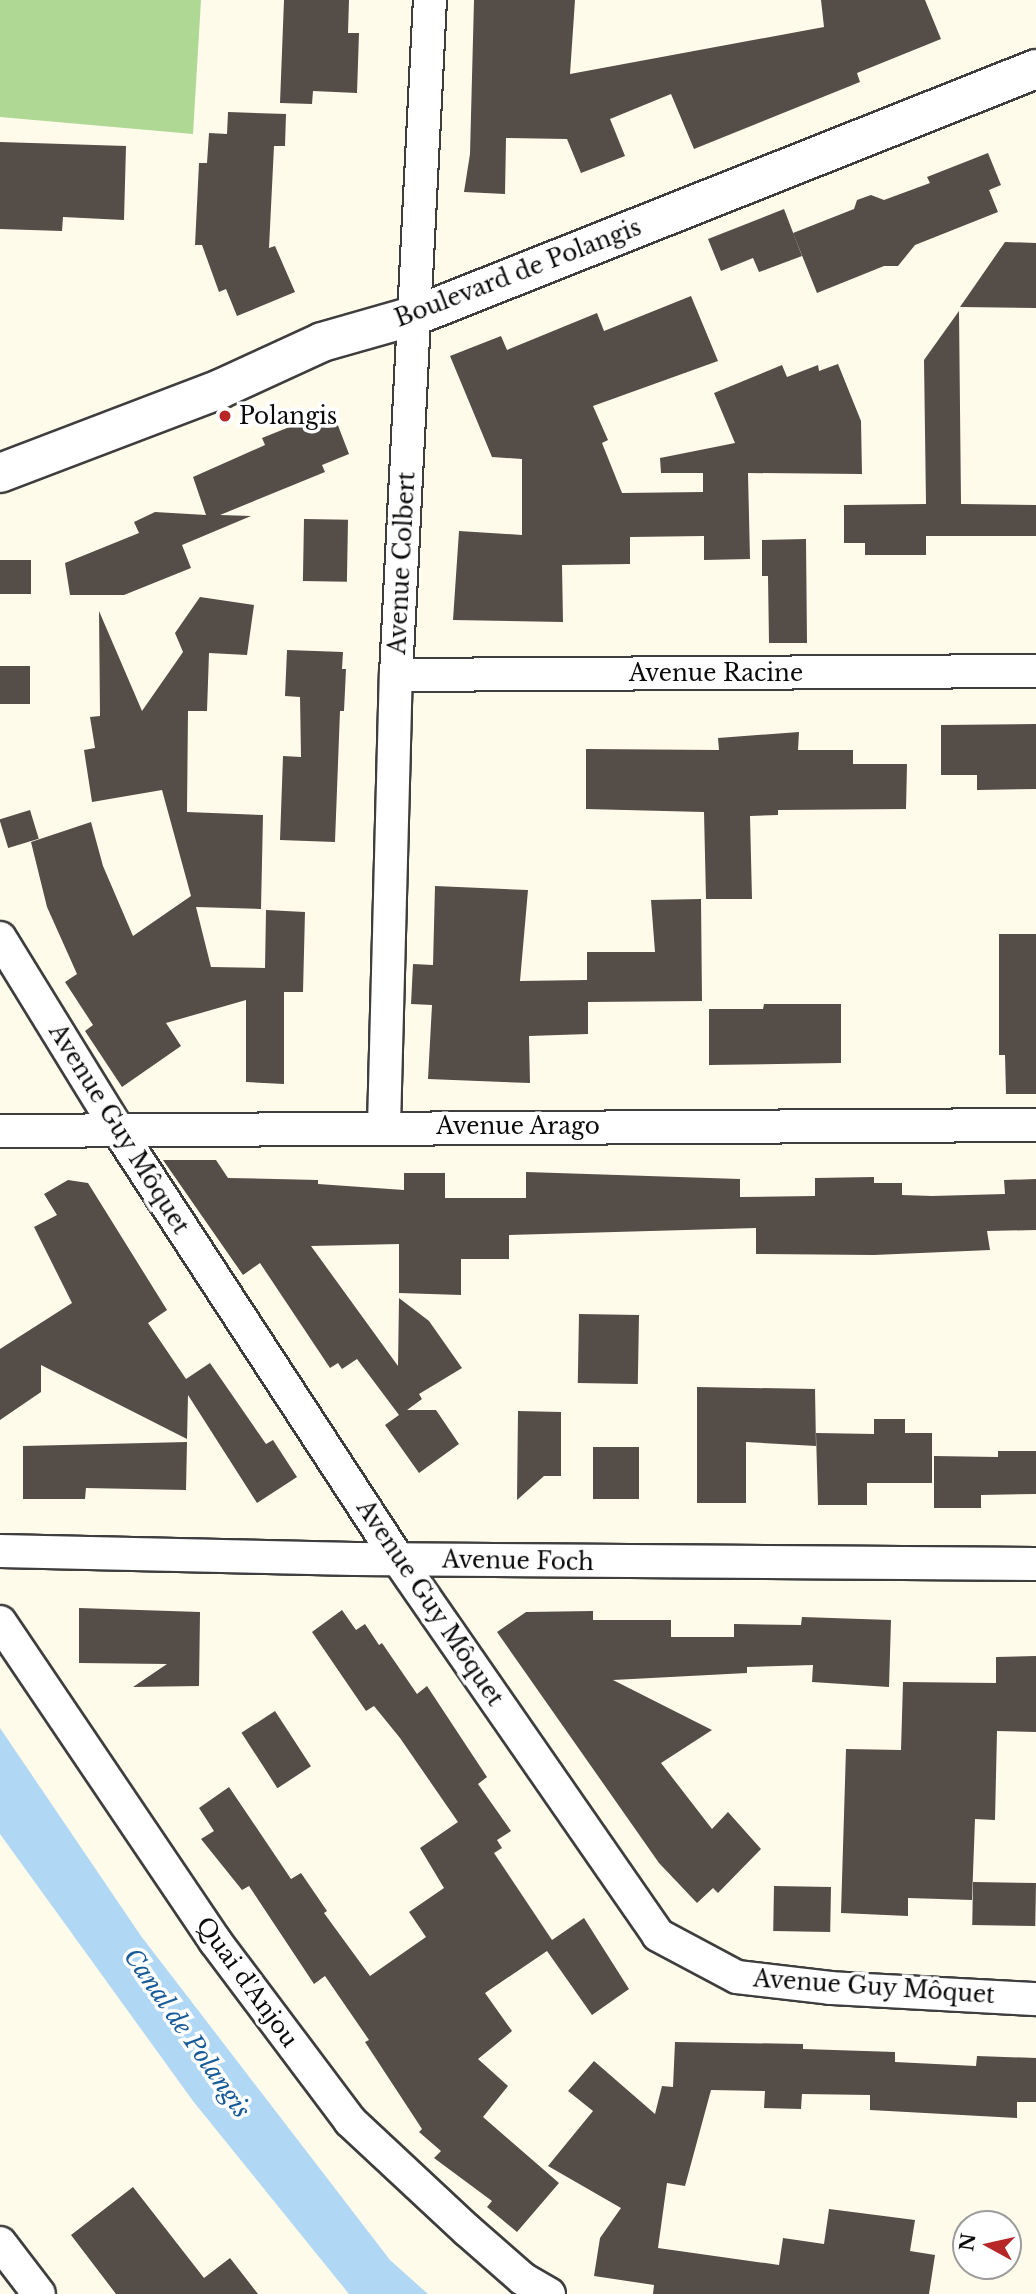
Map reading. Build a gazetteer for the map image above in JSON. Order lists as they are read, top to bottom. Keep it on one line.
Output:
{"streets":{"street":["Boulevard de Polangis","Avenue Colbert","Avenue Racine","Avenue Arago","Avenue Guy Môquet","Avenue Foch","Quai d'Anjou"]},"crossings":[["Boulevard de Polangis","Avenue Colbert"],["Avenue Colbert","Avenue Racine"],["Avenue Colbert","Avenue Arago"],["Avenue Arago","Avenue Guy Môquet"],["Avenue Guy Môquet","Avenue Foch"]],"water":["Canal de Polangis"],"places":["Polangis"],"north":"left"}
